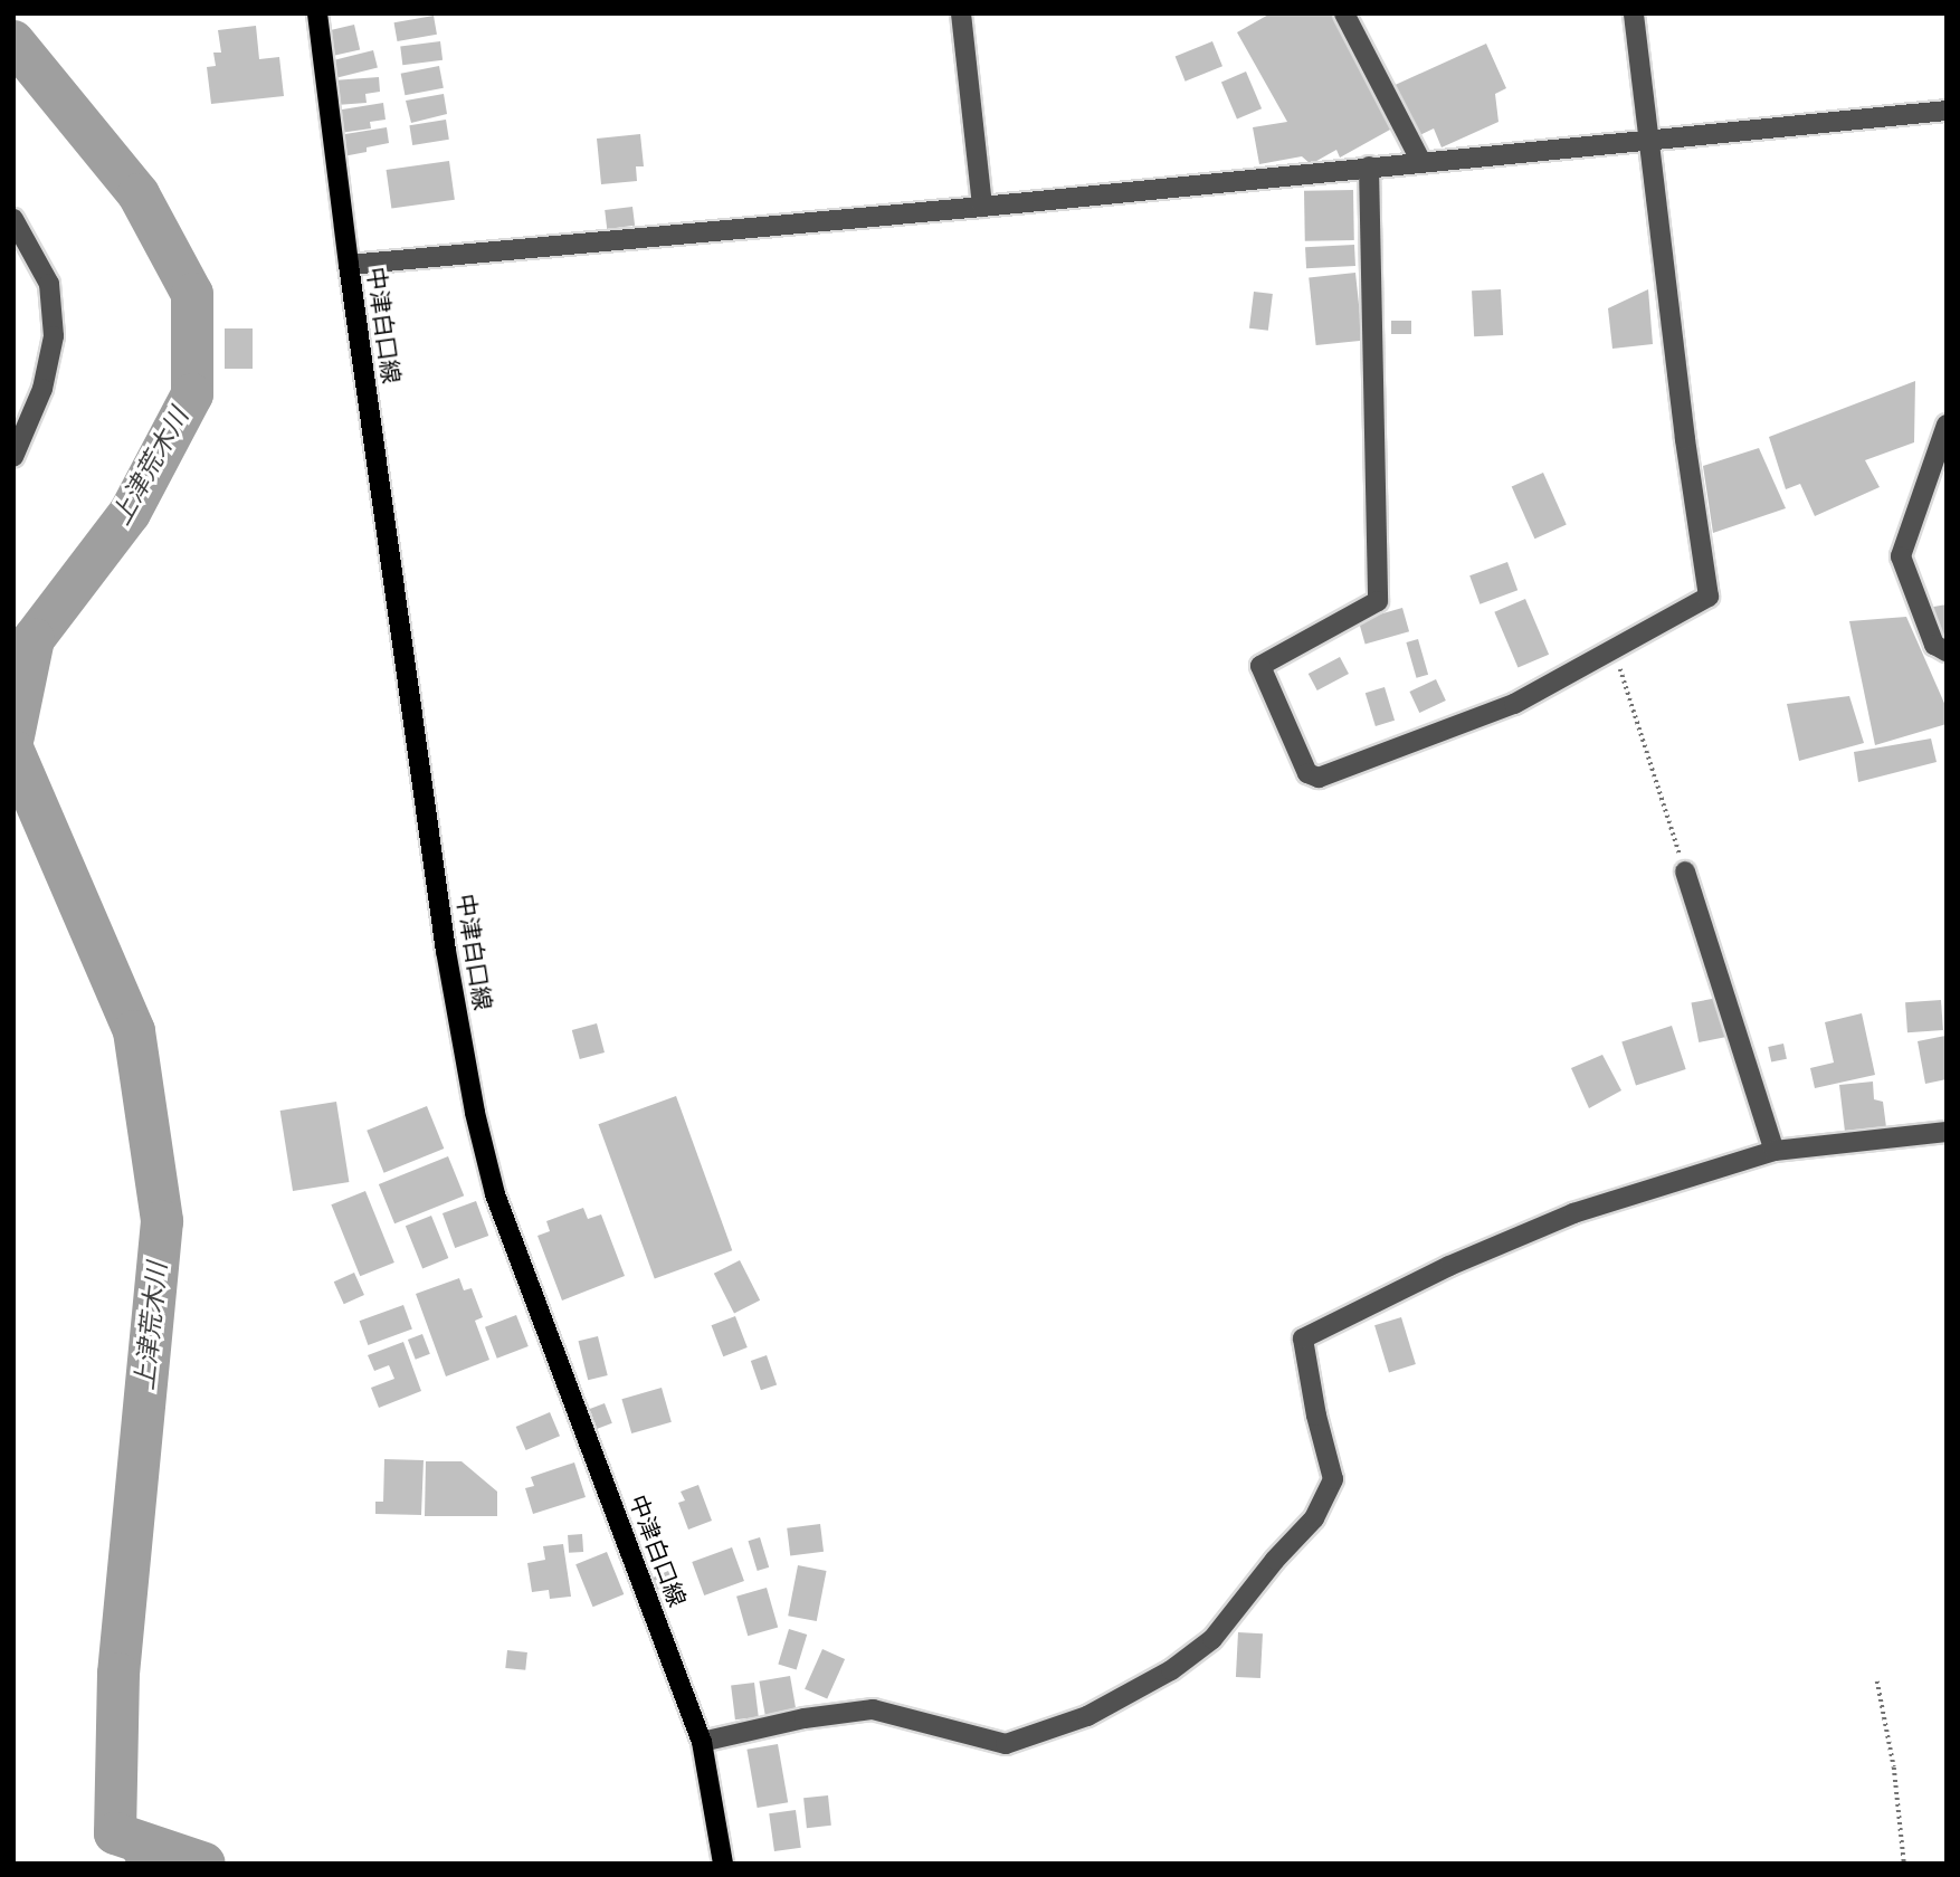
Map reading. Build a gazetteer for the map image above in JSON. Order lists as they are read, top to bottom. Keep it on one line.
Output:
{"streets":{"main road":["中津白口線"]},"water":["上津荒木川"]}
